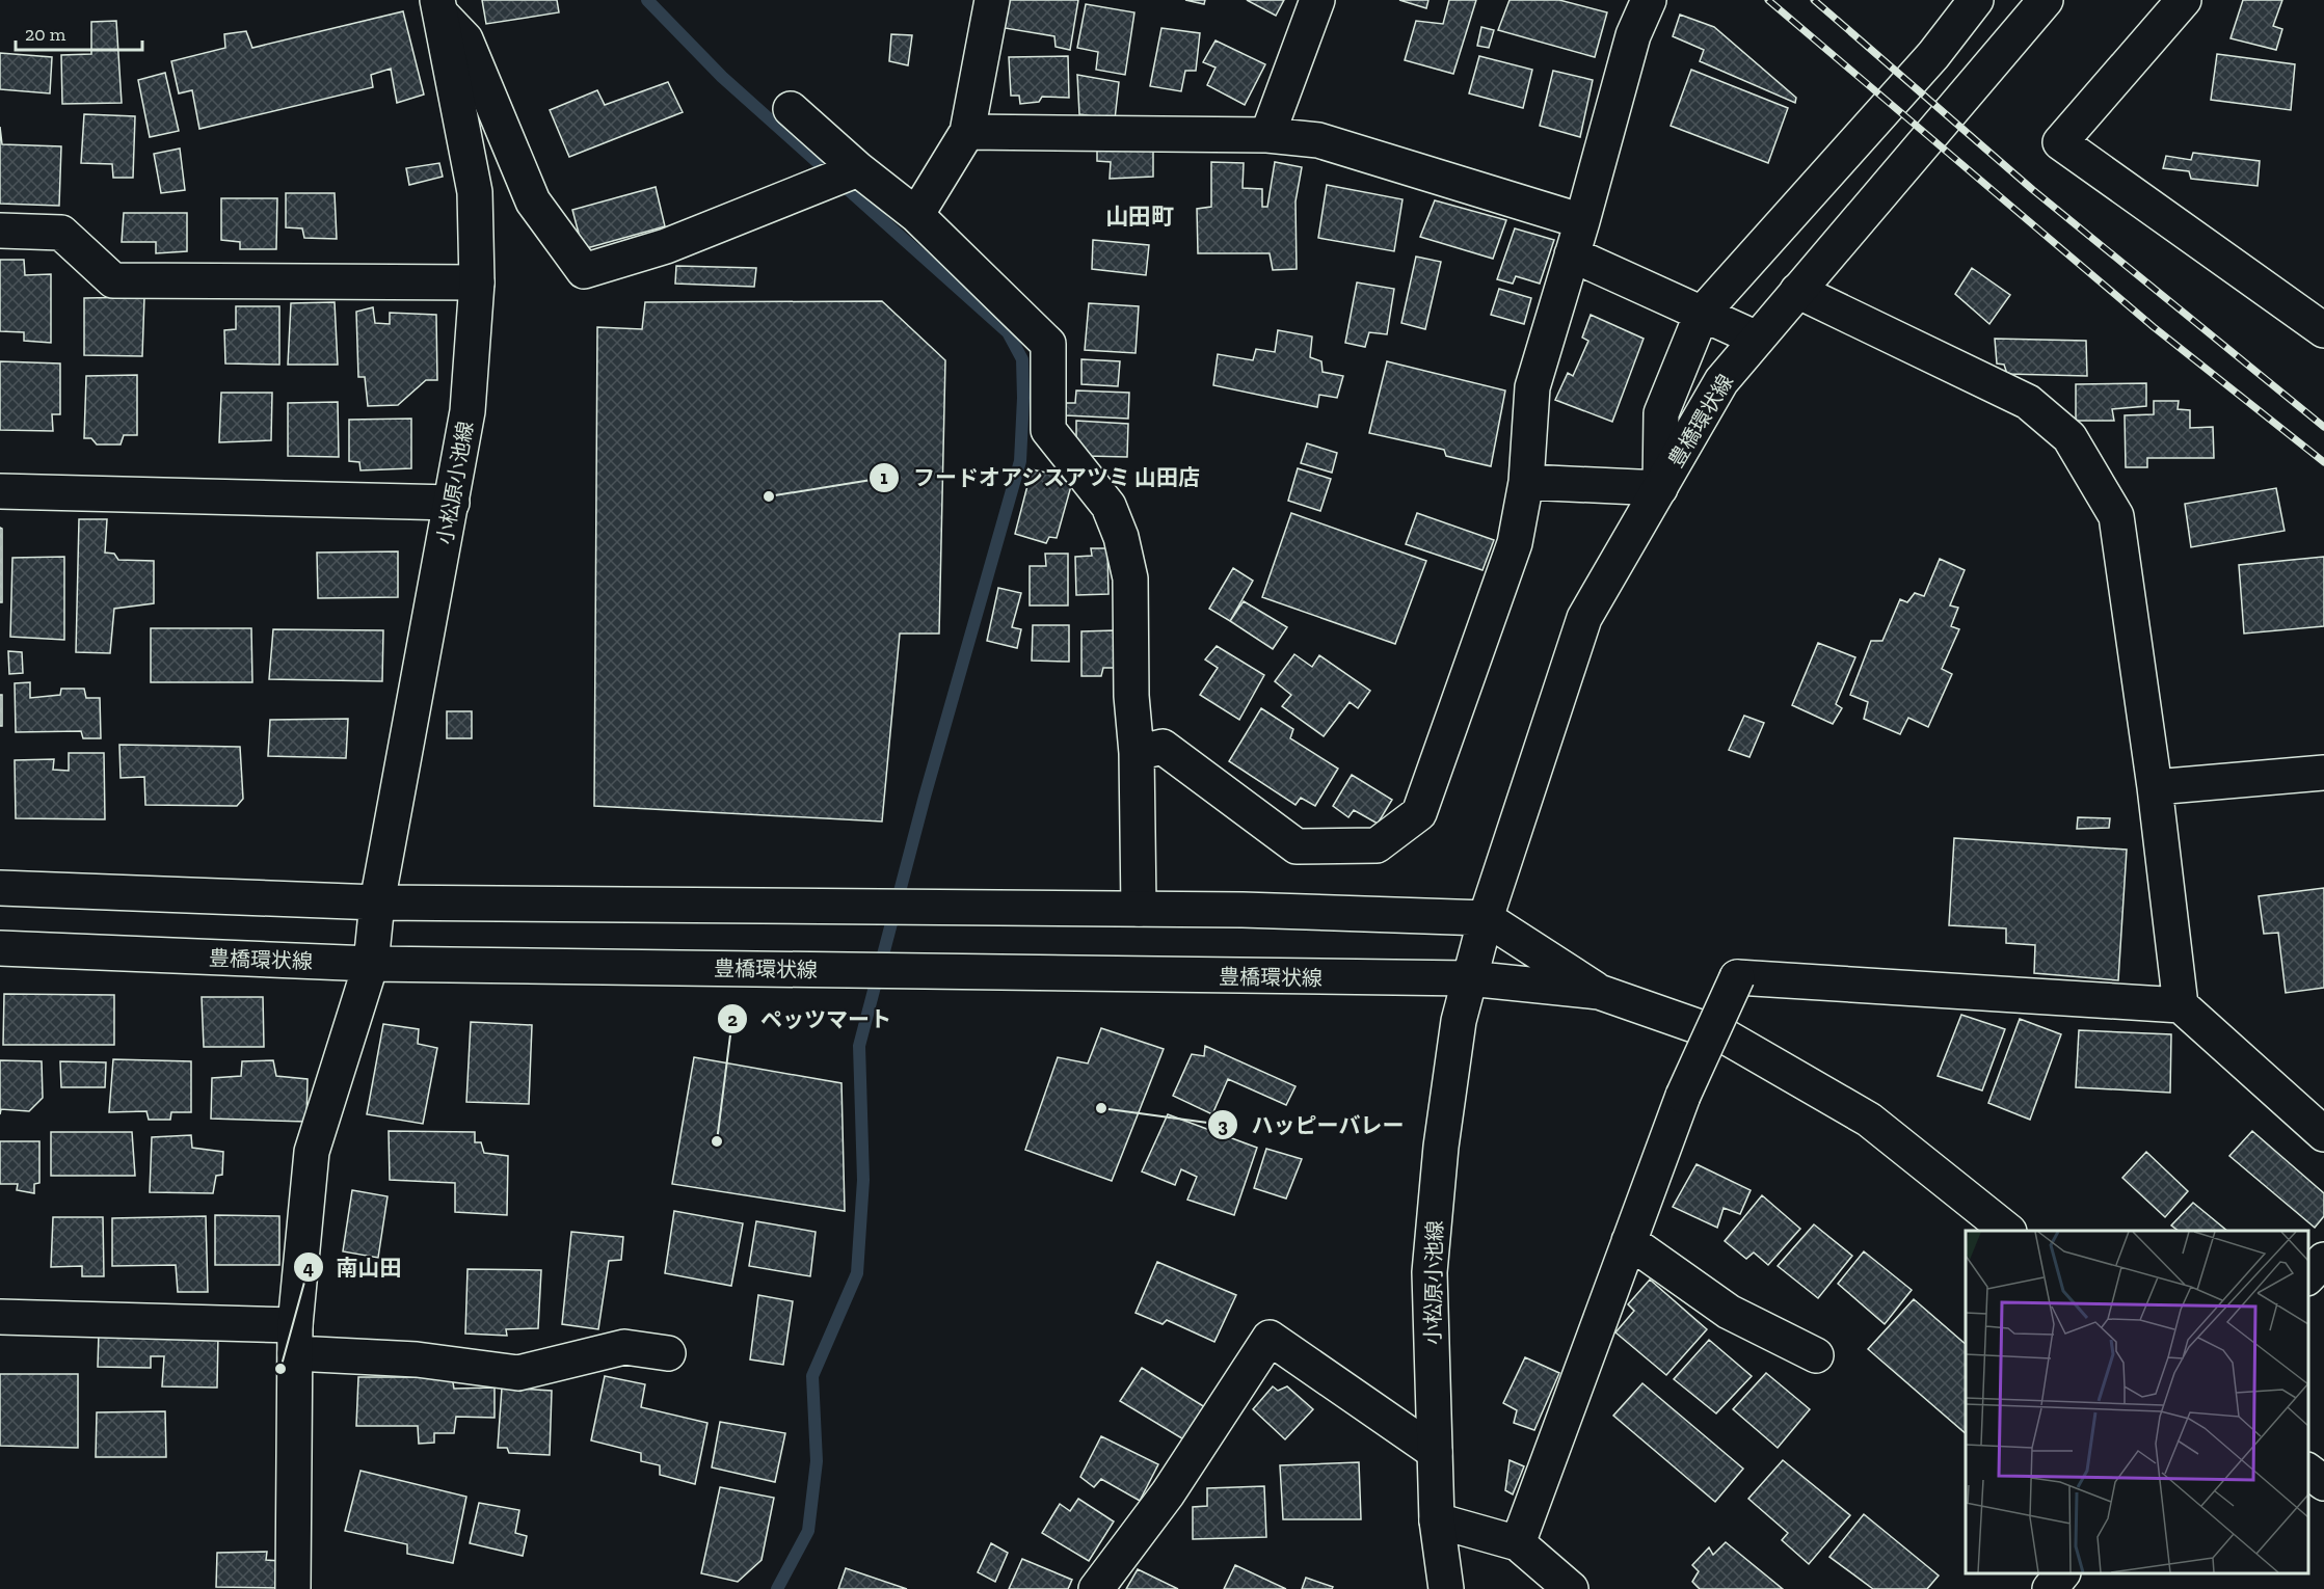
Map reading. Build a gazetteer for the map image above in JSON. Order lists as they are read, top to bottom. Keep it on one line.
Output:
{"streets":{"street":["豊橋環状線","小松原小池線"]},"crossings":[["豊橋環状線","小松原小池線"]],"districts":["山田町"],"places":["フードオアシスアツミ 山田店","ハッピーバレー","ペッツマート","南山田"],"scale_bar":"20 m"}
